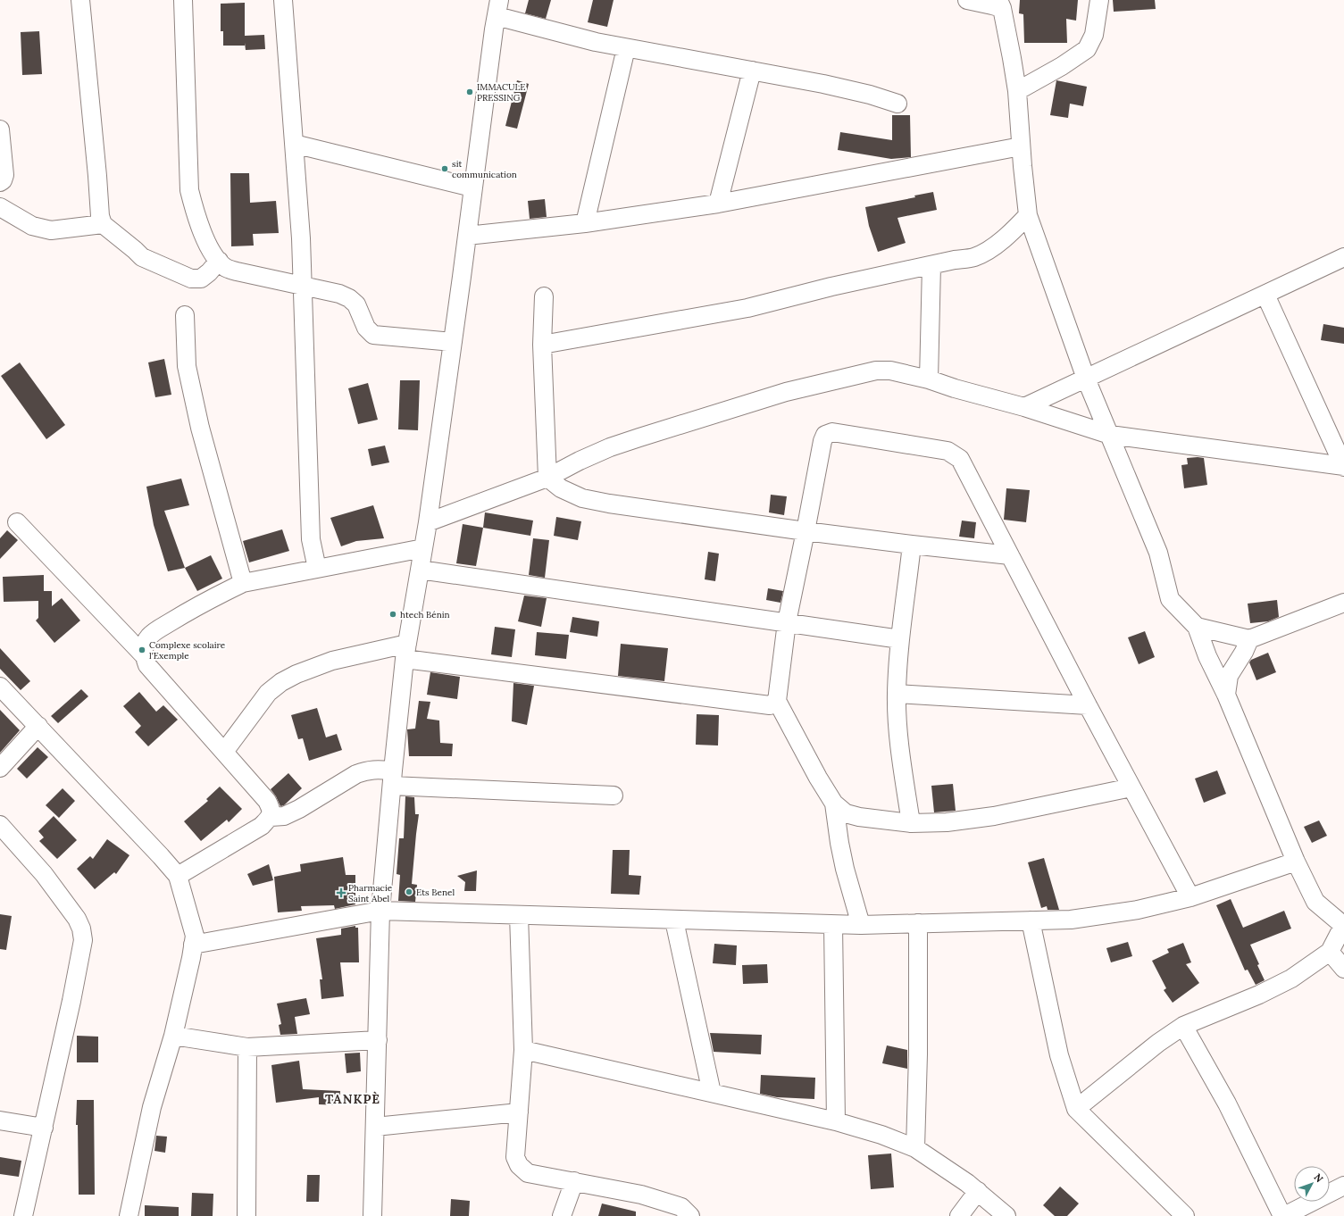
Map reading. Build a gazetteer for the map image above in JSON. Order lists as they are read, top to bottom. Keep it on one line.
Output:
{"districts":["TANKPÈ"],"places":{"other":["IMMACULE PRESSING","sit communication","htech Bénin","Complexe scolaire l'Exemple","Ets Benel"],"health":["Pharmacie Saint Abel"]},"north":"top right"}
